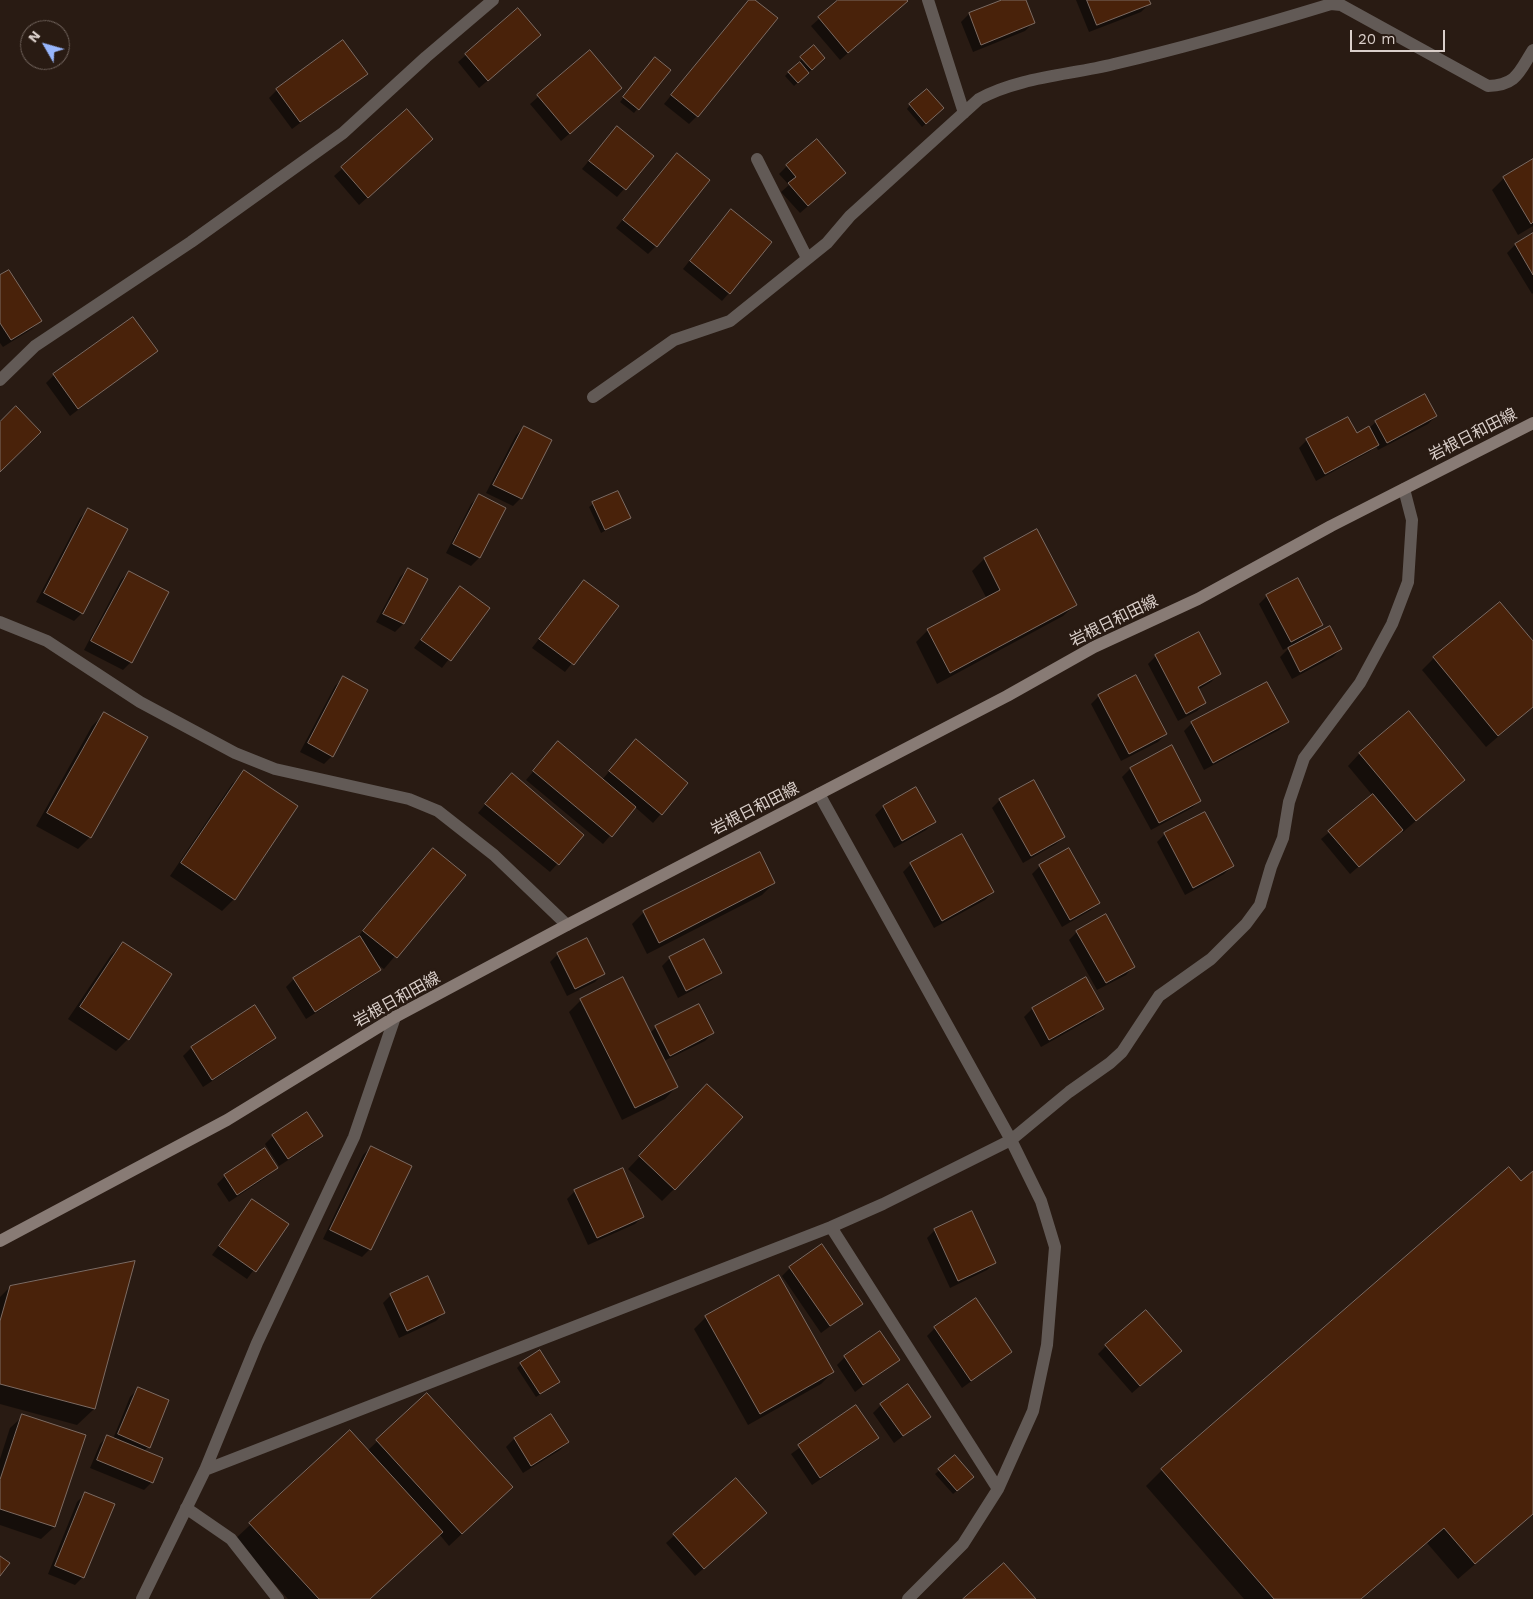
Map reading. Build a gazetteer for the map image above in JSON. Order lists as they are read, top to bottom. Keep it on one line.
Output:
{"streets":{"main road":["岩根日和田線"]},"scale_bar":"20 m","north":"top left"}
